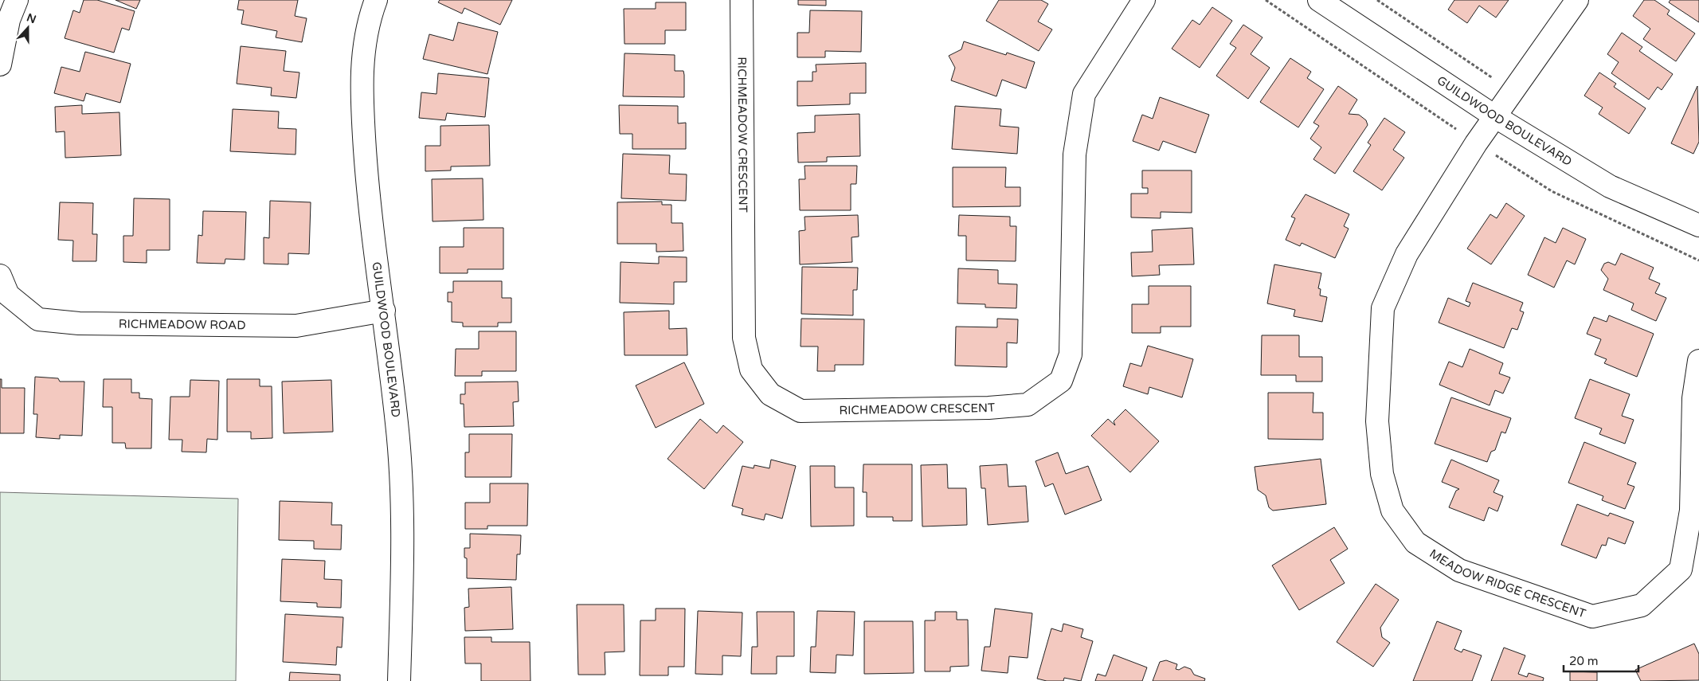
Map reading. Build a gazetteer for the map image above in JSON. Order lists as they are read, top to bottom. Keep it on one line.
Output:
{"streets":{"street":["GUILDWOOD BOULEVARD","RICHMEADOW CRESCENT","RICHMEADOW ROAD","MEADOW RIDGE CRESCENT"]},"crossings":[["GUILDWOOD BOULEVARD","RICHMEADOW ROAD"],["GUILDWOOD BOULEVARD","MEADOW RIDGE CRESCENT"]],"scale_bar":"20 m","north":"top"}
